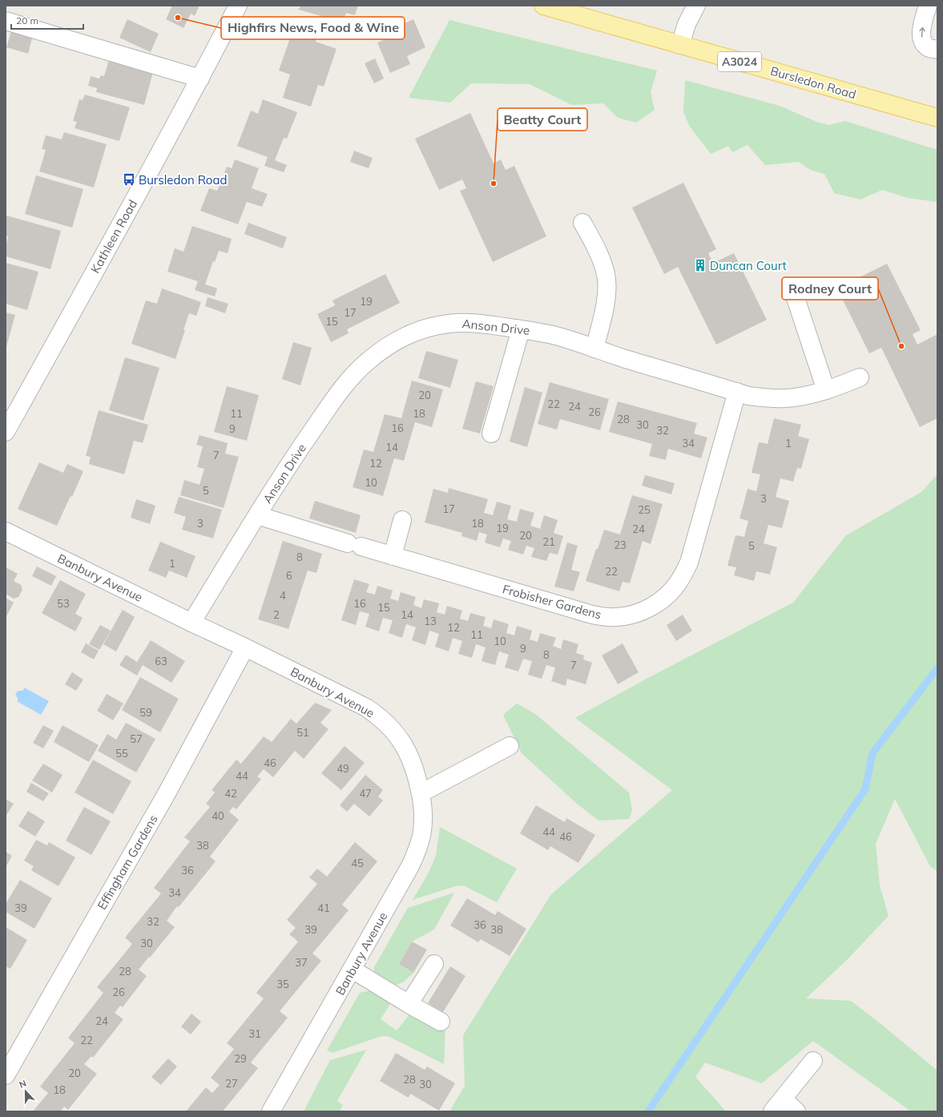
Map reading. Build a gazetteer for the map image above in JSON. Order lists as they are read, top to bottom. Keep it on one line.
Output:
{"streets":{"main road":["A3024","Bursledon Road"],"street":["Kathleen Road","Anson Drive","Banbury Avenue","Frobisher Gardens","Effingham Gardens"]},"crossings":[["Anson Drive","Banbury Avenue"],["Anson Drive","Frobisher Gardens"],["Banbury Avenue","Effingham Gardens"]],"places":{"other":["Highfirs News, Food & Wine","Beatty Court","Rodney Court"],"bus stop":["Bursledon Road"],"building":["Duncan Court"]},"house_numbers":["19","17","15","20","22","24","26","11","18","28","30","16","9","32","34","1","14","7","12","10","5","3","17","25","3","18","19","24","20","21","23","5","8","1","22","6","4","53","16","15","2","14","13","12","11","10","9","8","63","7","59","51","57","55","46","49","44","42","47","40","44","46","38","45","36","34","39","41","32","36","39","38","30","37","28","35","26","24","31","22","29","20","28","27","30","18"],"scale_bar":"20 m","north":"top"}
